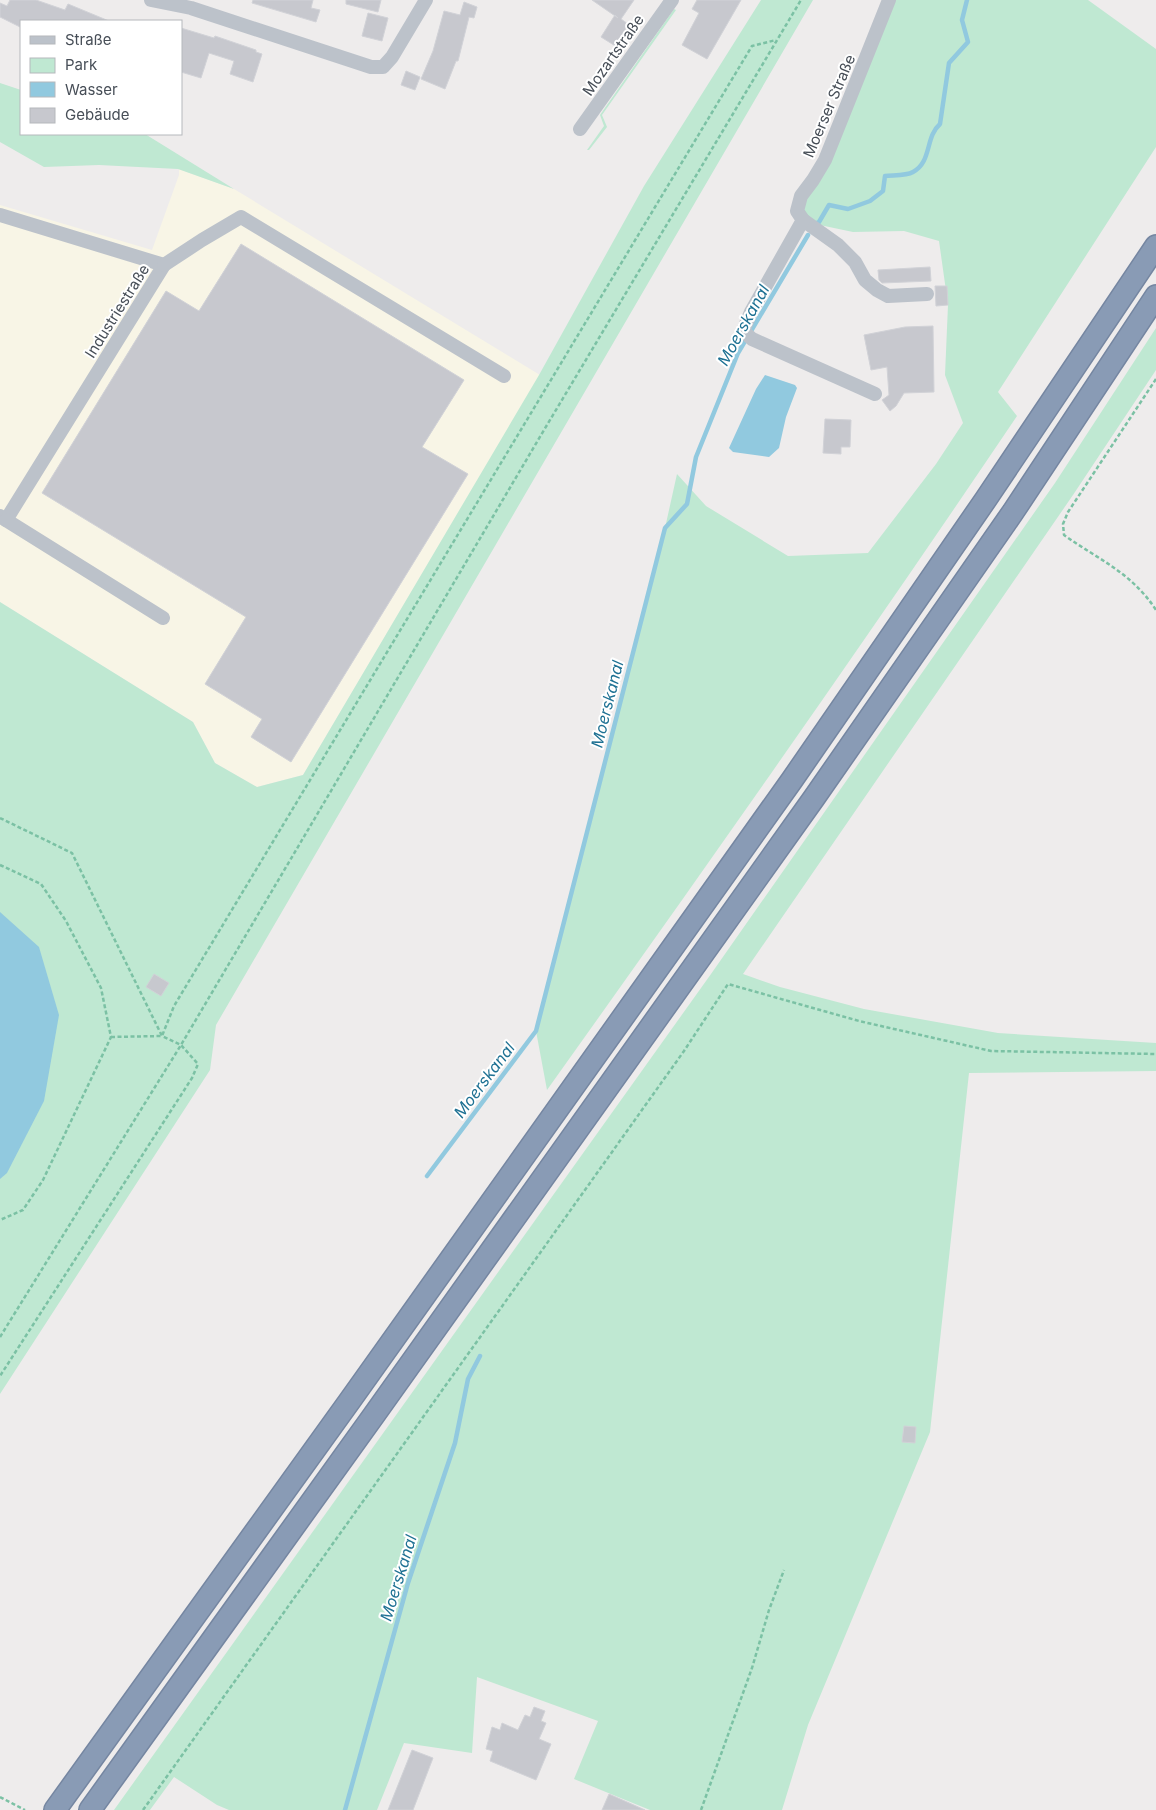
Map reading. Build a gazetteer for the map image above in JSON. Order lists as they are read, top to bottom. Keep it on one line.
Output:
{"streets":{"street":["Mozartstraße","Moerser Straße","Industriestraße"]},"water":["Moerskanal"],"legend":["Straße","Park","Wasser","Gebäude"]}
